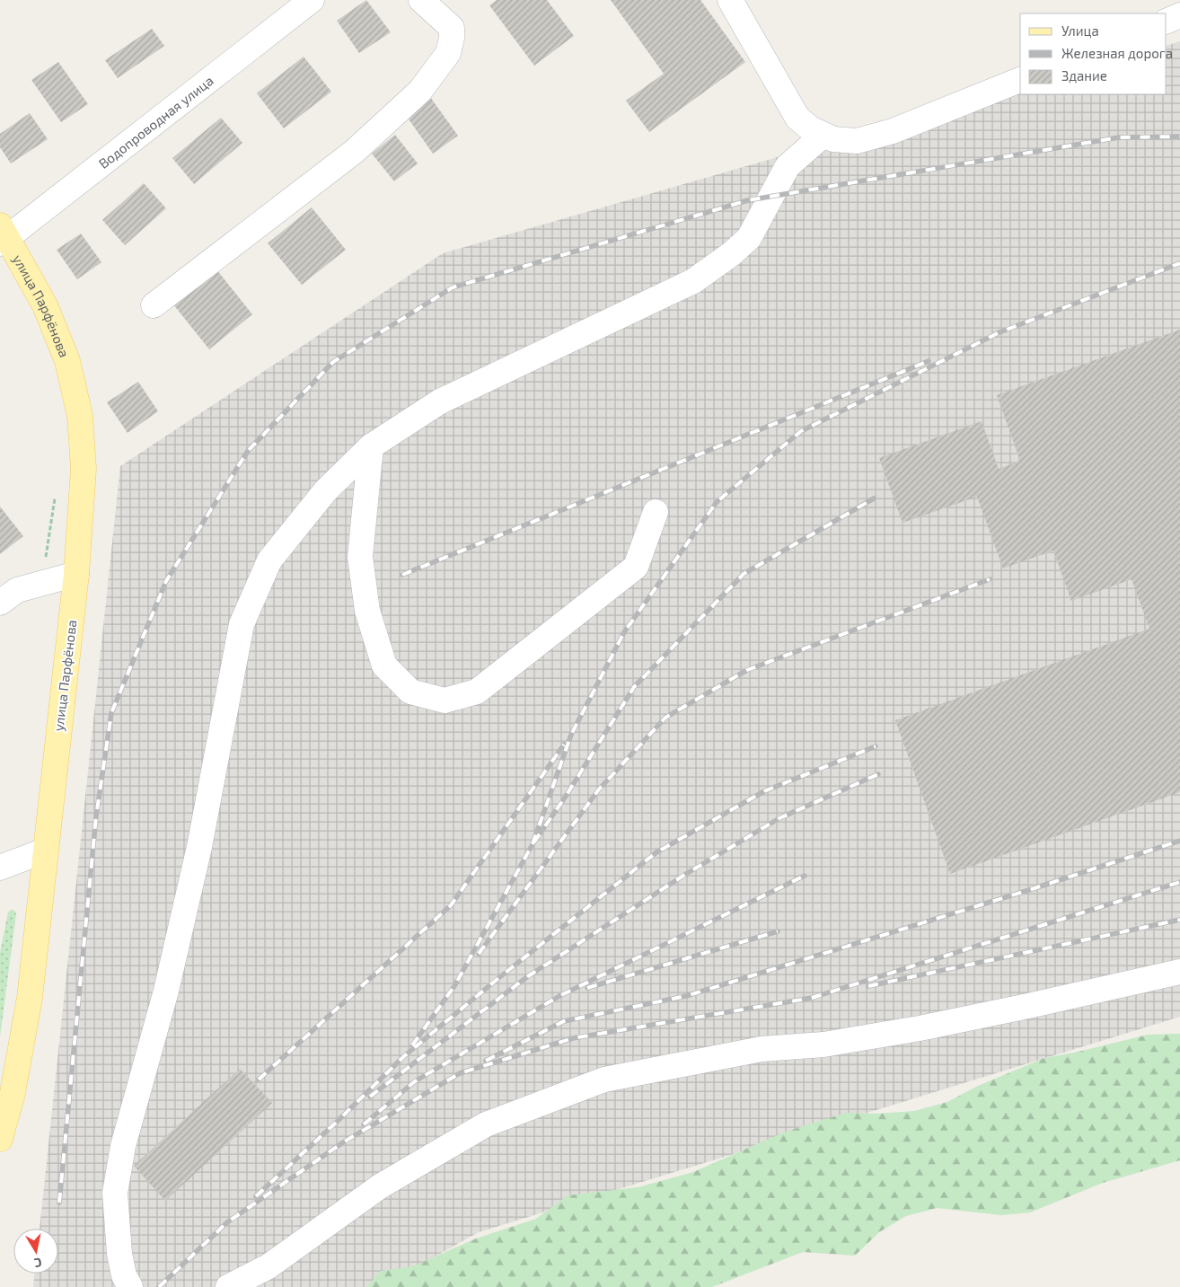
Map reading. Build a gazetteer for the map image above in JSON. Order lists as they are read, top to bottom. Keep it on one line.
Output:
{"streets":{"main road":["улица Парфёнова"],"street":["Водопроводная улица"]},"crossings":[["Водопроводная улица","улица Парфёнова"]],"legend":["Улица","Железная дорога","Здание"],"north":"bottom"}
